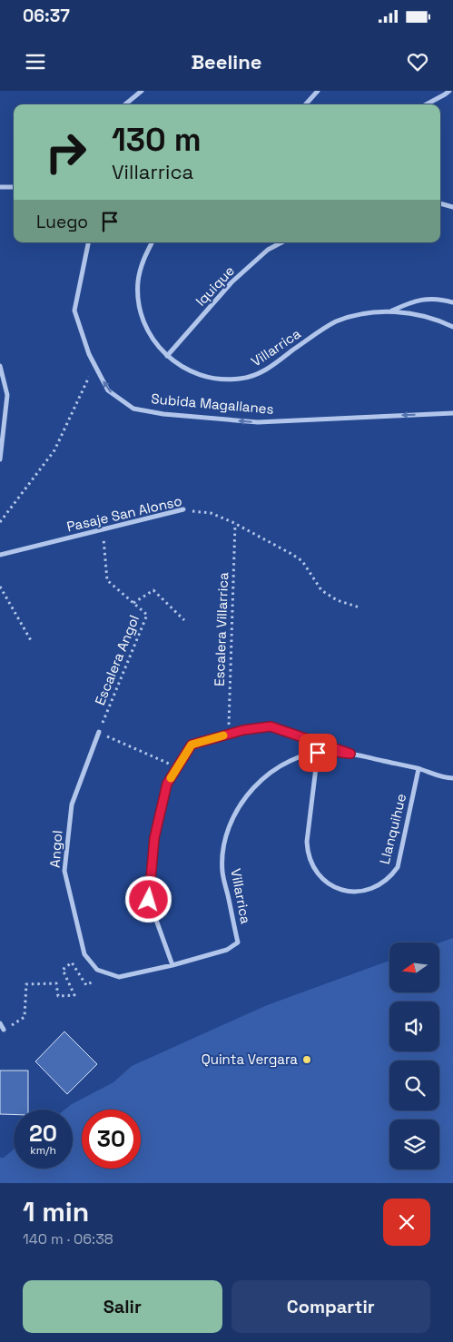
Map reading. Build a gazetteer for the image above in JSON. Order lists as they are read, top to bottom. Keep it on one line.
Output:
{"streets":{"street":["Iquique","Villarrica","Subida Magallanes","Pasaje San Alonso","Llanquihue","Angol"],"path":["Escalera Villarrica","Escalera Angol"]},"crossings":[["Iquique","Villarrica"],["Villarrica","Llanquihue"],["Villarrica","Angol"],["Pasaje San Alonso","Escalera Villarrica"],["Pasaje San Alonso","Escalera Angol"],["Escalera Angol","Angol"]],"one_way":["Subida Magallanes"],"places":["Quinta Vergara"],"north":"left","page":{"status":"06:37","header":"Beeline","turn":["130 m","Villarrica"],"then":"Luego","speed":"20 km/h","limit":"30","heading":["1 min","140 m · 06:38"],"buttons":["Salir","Compartir"]}}
